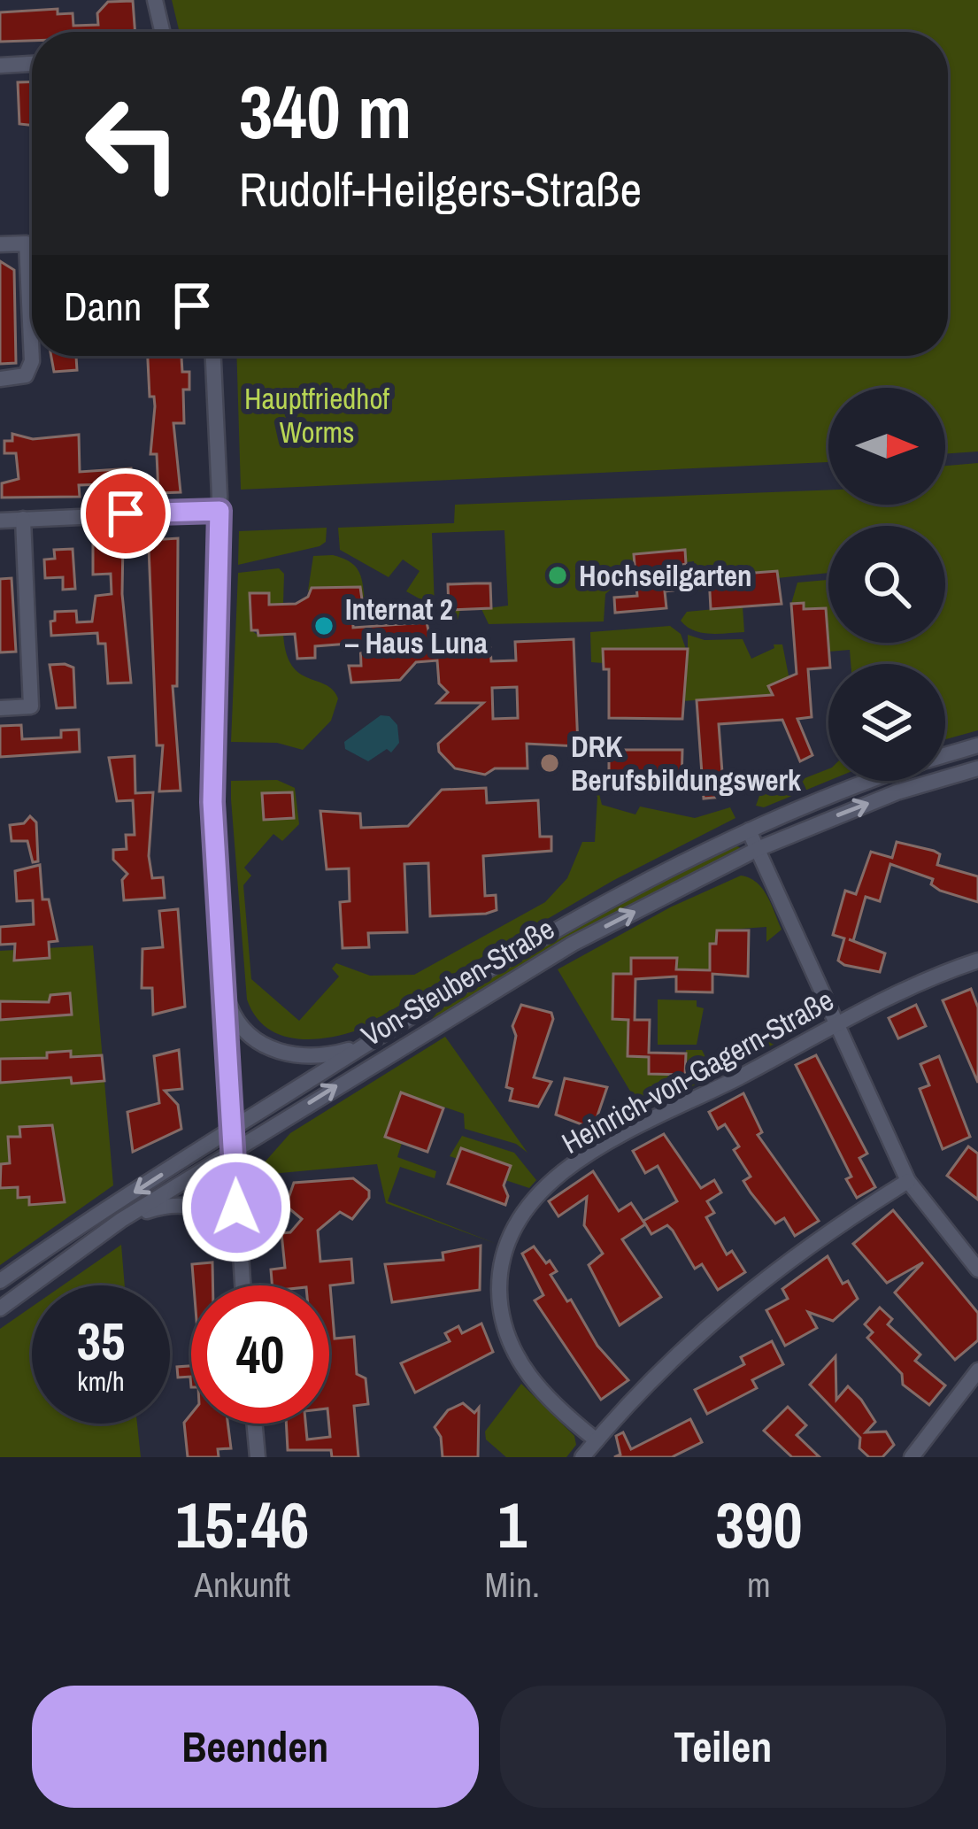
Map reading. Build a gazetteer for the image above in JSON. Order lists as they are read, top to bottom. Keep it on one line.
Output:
{"streets":{"street":["Von-Steuben-Straße","Heinrich-von-Gagern-Straße"]},"parks":["Hauptfriedhof Worms"],"places":["Hochseilgarten","Internat 2 – Haus Luna","DRK Berufsbildungswerk"],"north":"right","page":{"turn":["340 m","Rudolf-Heilgers-Straße"],"then":"Dann","speed":"35 km/h","limit":"40","eta":["15:46","Ankunft","1","Min.","390","m"],"buttons":["Beenden","Teilen"]}}
